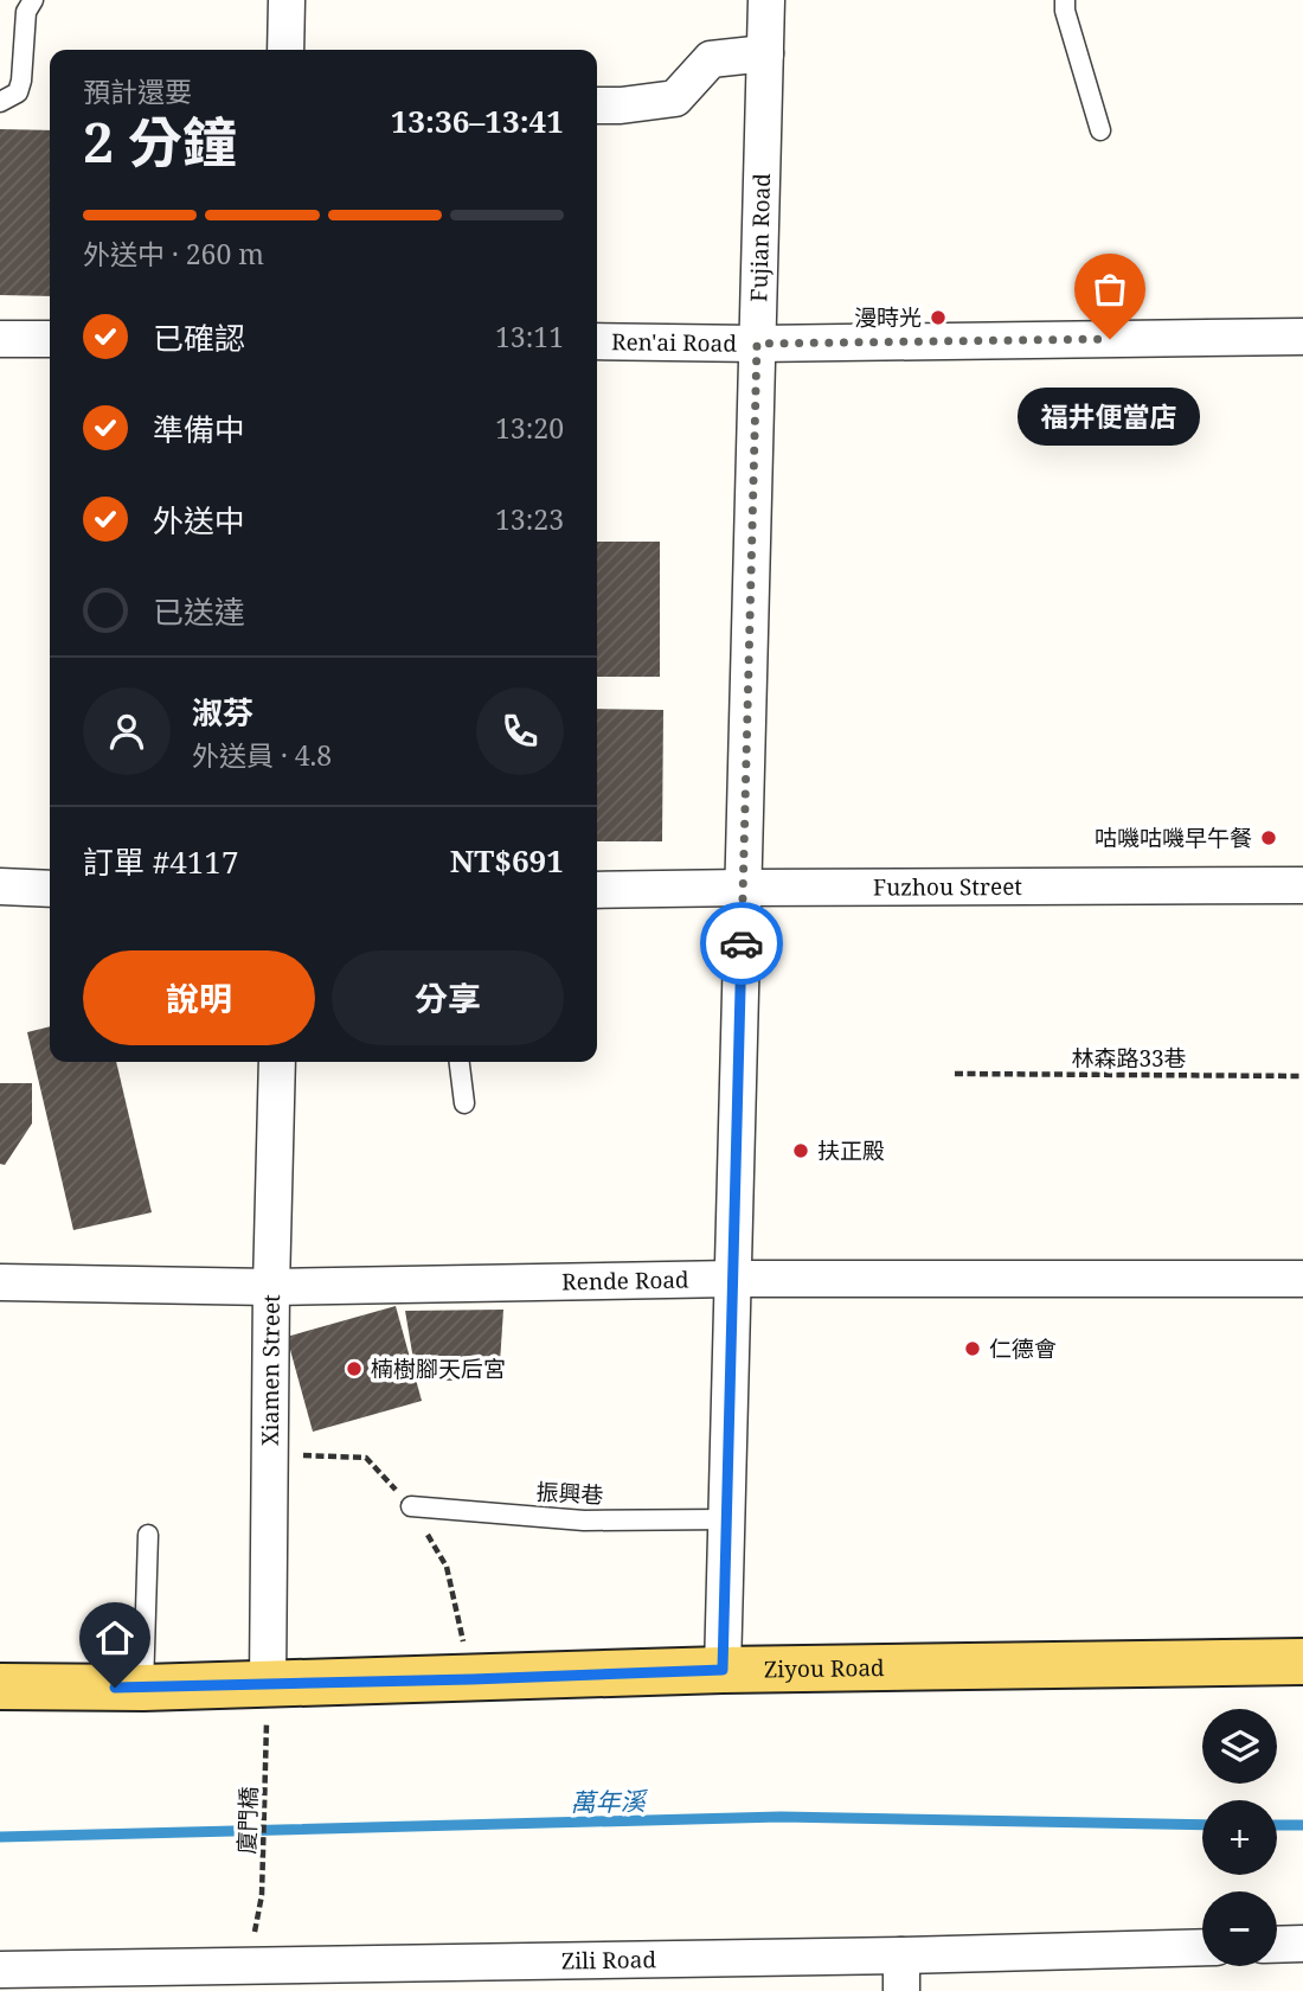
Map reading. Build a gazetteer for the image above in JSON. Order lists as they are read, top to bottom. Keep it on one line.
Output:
{"streets":{"main road":["Ziyou Road"],"street":["Fujian Road","Ren'ai Road","Fuzhou Street","Rende Road","Xiamen Street","Zili Road"],"lane":["振興巷"],"path":["林森路33巷","廈門橋"]},"crossings":[["Fujian Road","Ren'ai Road"],["Fujian Road","Fuzhou Street"],["Fujian Road","Rende Road"],["Fujian Road","振興巷"],["Fujian Road","Ziyou Road"],["Rende Road","Xiamen Street"],["Xiamen Street","Ziyou Road"]],"water":["萬年溪"],"places":["漫時光","福井便當店","咕嘰咕嘰早午餐","扶正殿","仁德會","楠樹腳天后宮"],"page":{"heading":["2 分鐘","預計還要","13:36–13:41"],"panel":["淑芬","外送員 · 4.8","訂單 #4117","NT$691"],"bar":"外送中 · 260 m","list":[["已確認","13:11"],["準備中","13:20"],["外送中","13:23"],"已送達"],"bubble":"福井便當店","buttons":["說明","分享"],"map_buttons":["+","−"]}}
